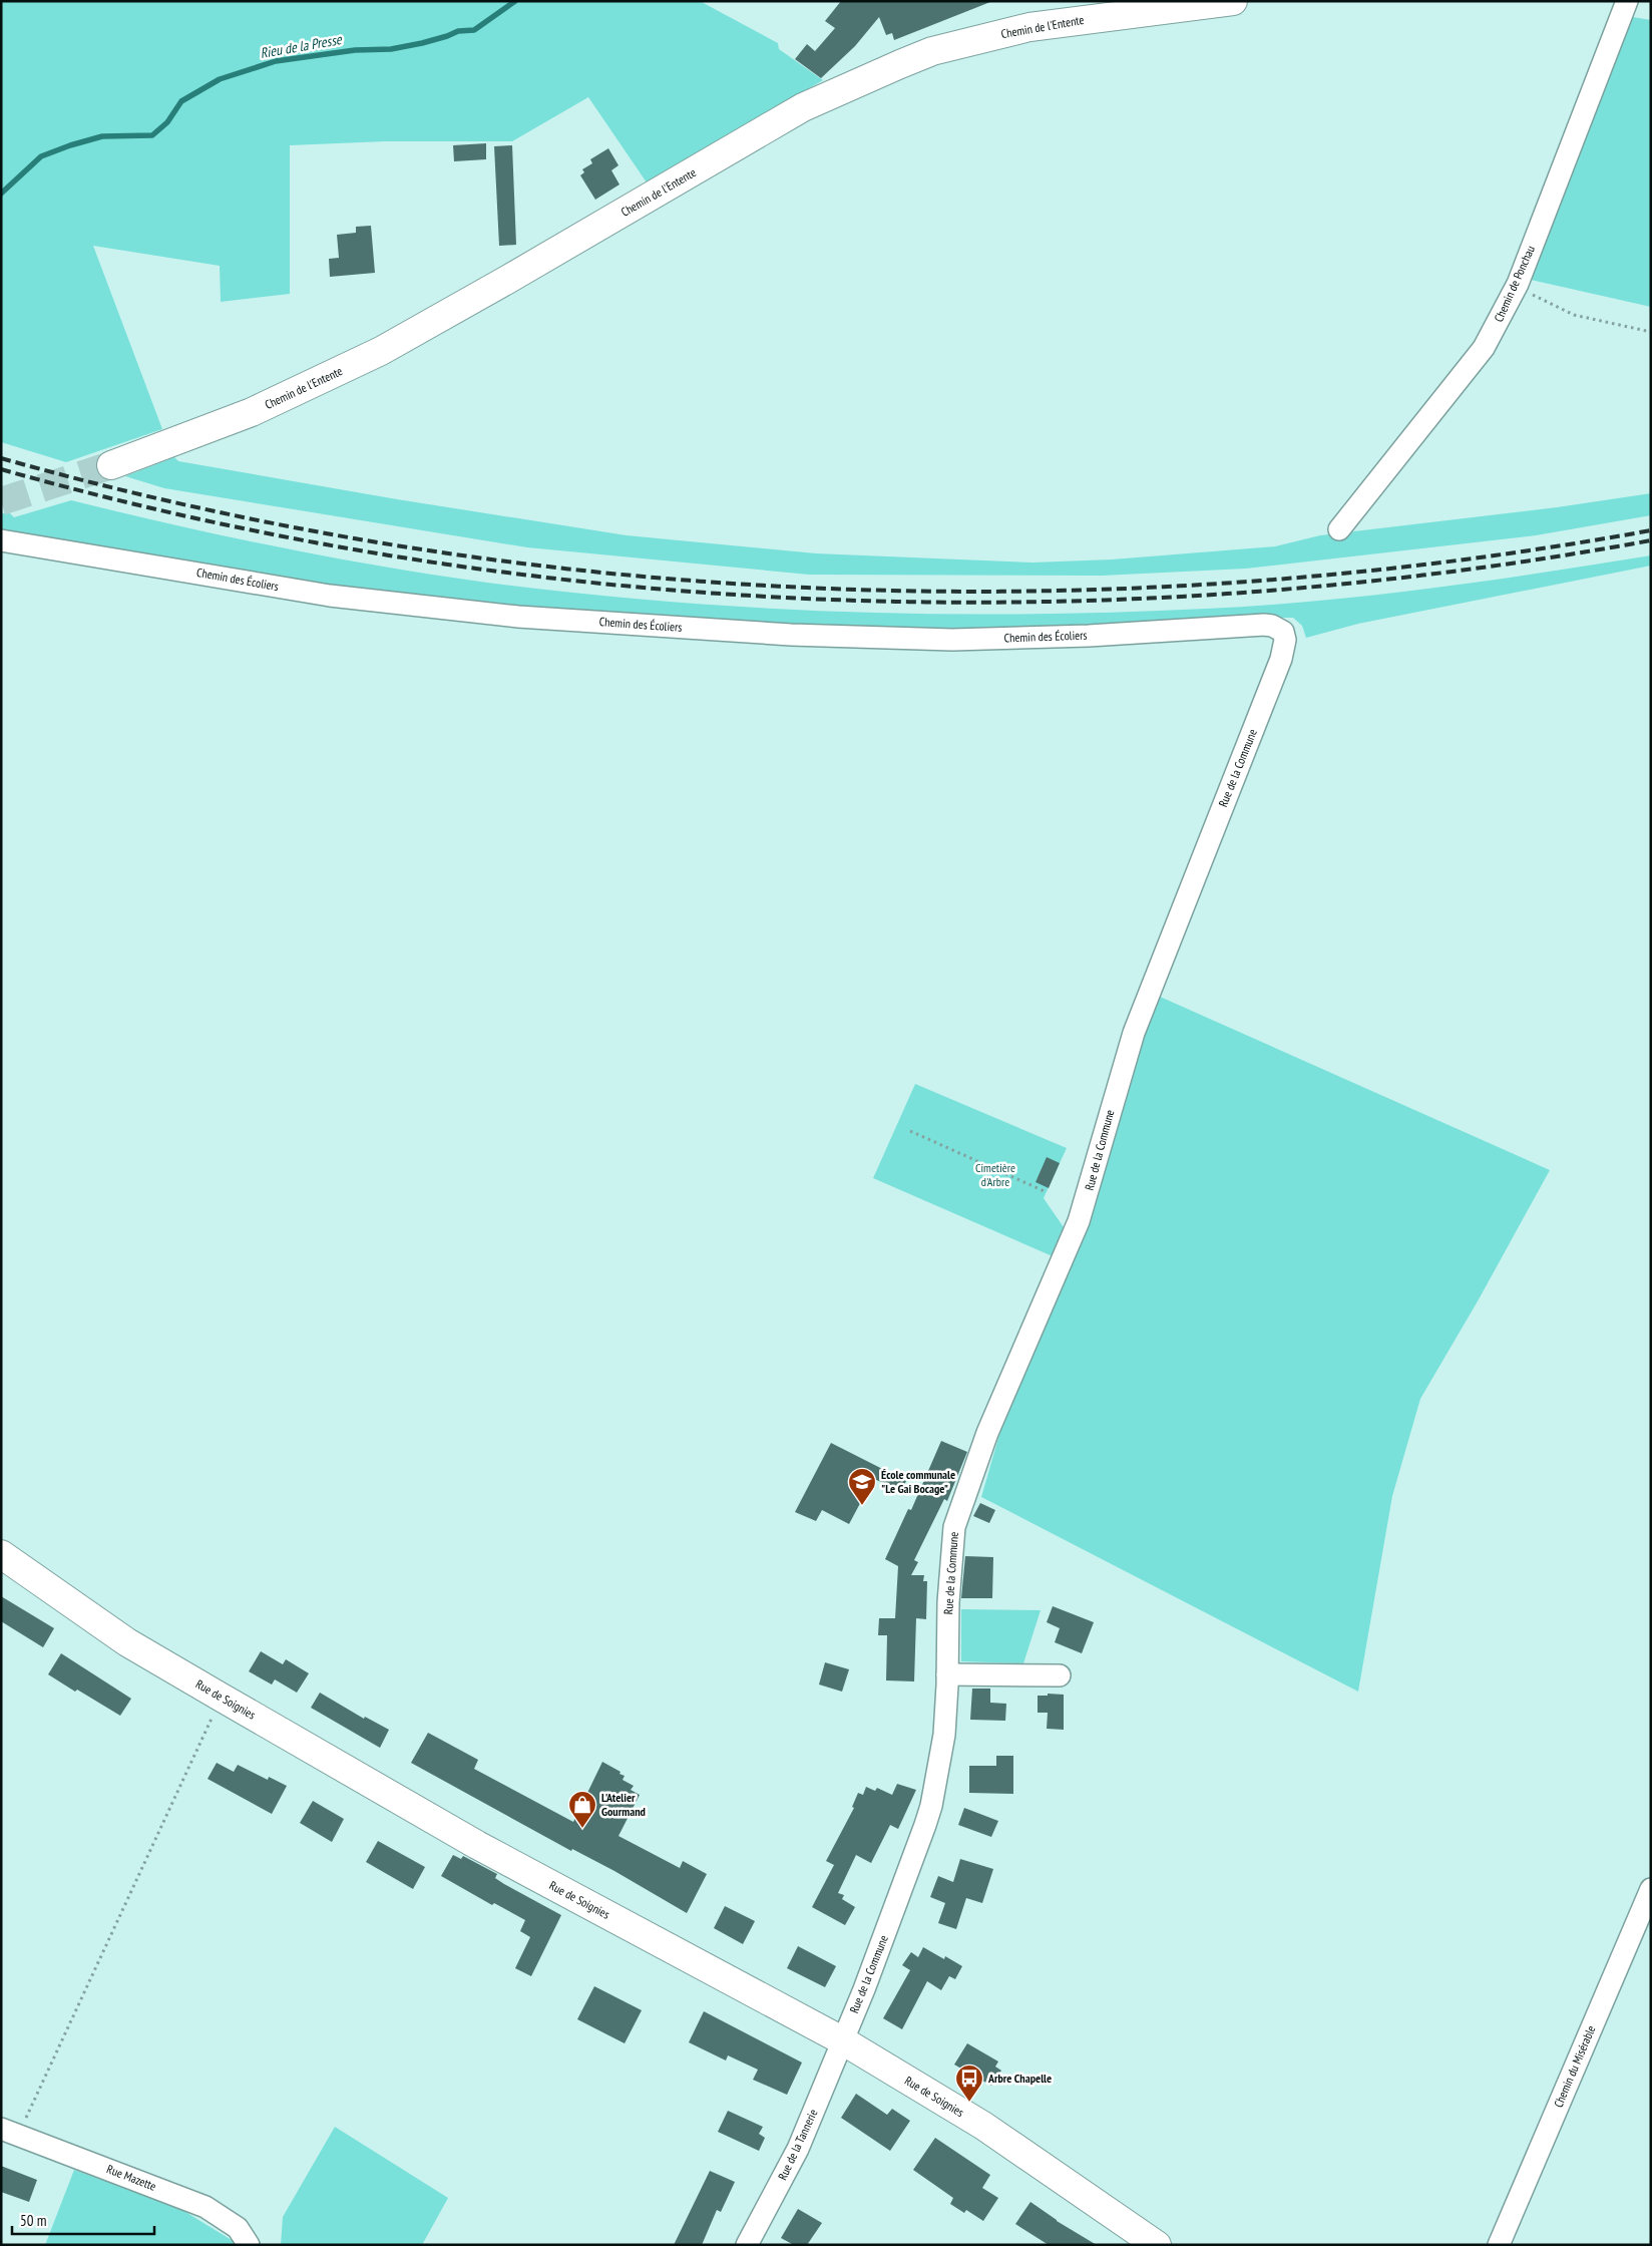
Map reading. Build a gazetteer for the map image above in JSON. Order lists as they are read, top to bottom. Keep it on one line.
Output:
{"streets":{"street":["Chemin de l'Entente","Chemin de Ponchau","Chemin des Écoliers","Rue de la Commune","Rue de Soignies","Chemin du Misérable","Rue de la Tannerie","Rue Mazette"]},"crossings":[["Chemin des Écoliers","Rue de la Commune"],["Rue de la Commune","Rue de Soignies"],["Rue de la Commune","Rue de la Tannerie"],["Rue de Soignies","Rue de la Tannerie"]],"water":["Rieu de la Presse"],"parks":["Cimetière d'Arbre"],"places":{"school or university":["École communale \"Le Gai Bocage\""],"shop":["L'Atelier Gourmand"],"bus stop":["Arbre Chapelle"]},"scale_bar":"50 m"}
